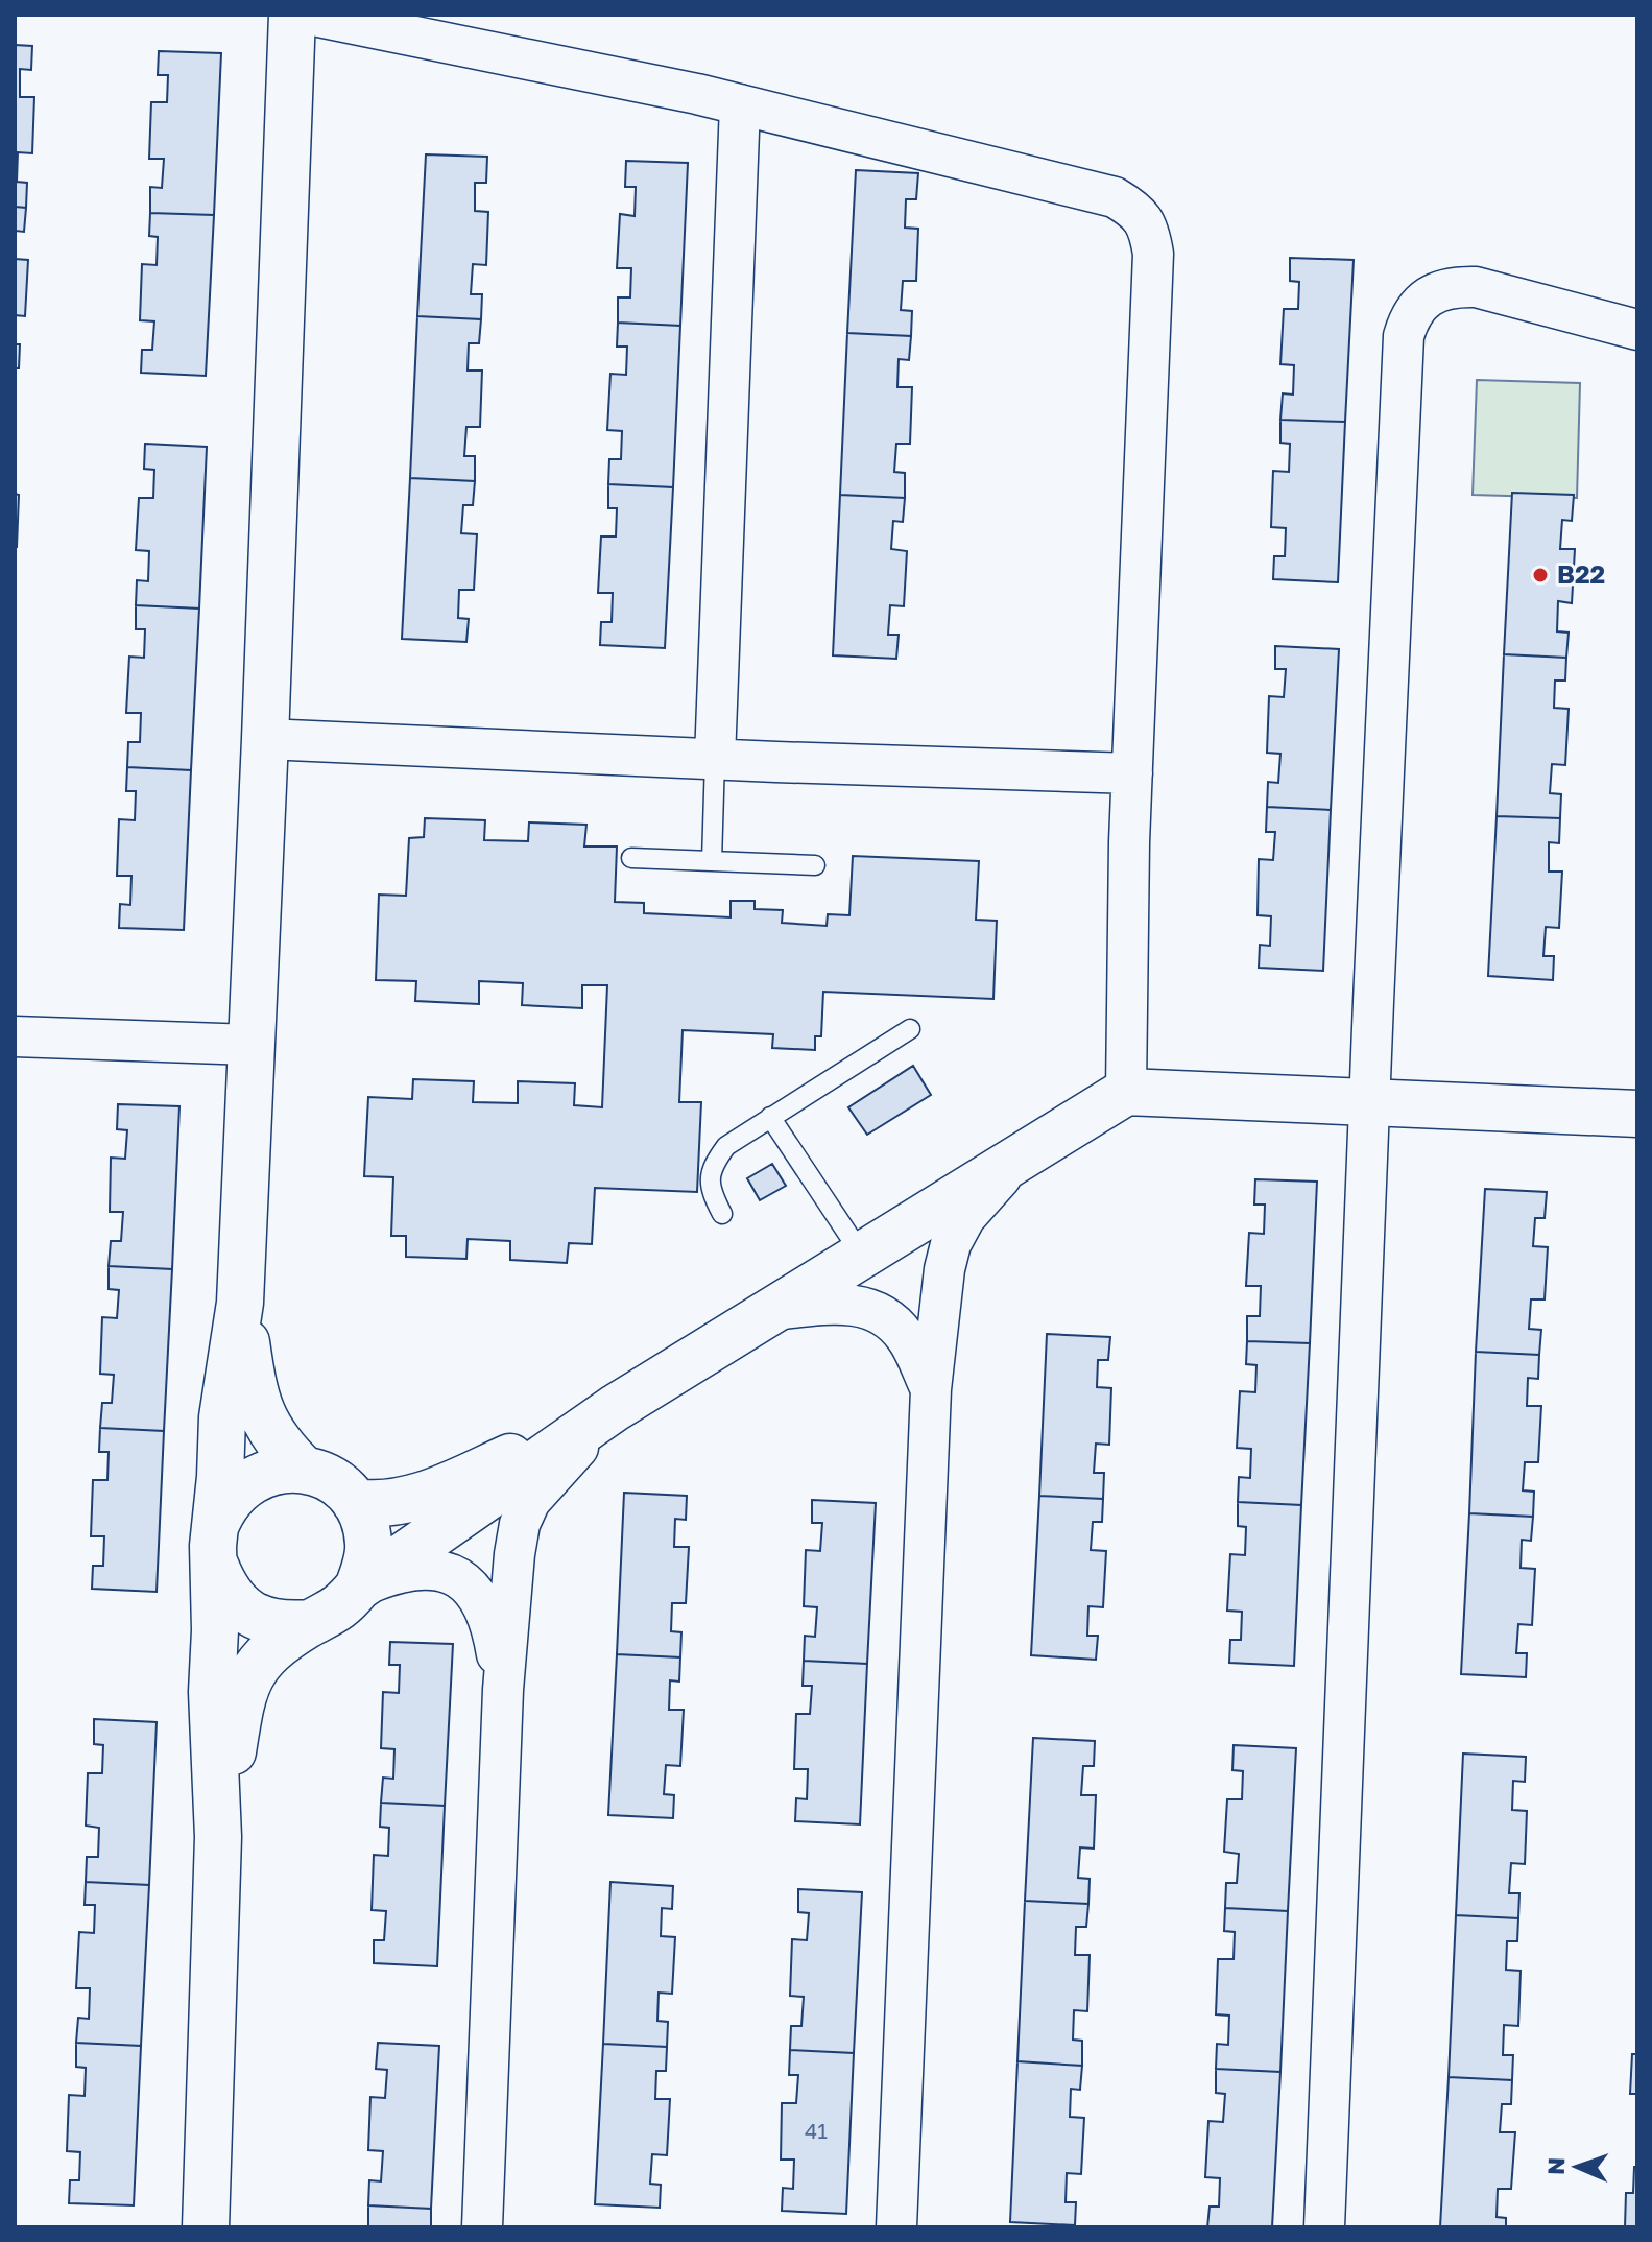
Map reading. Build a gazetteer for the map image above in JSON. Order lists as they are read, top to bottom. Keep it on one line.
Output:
{"places":["B22"],"house_numbers":["41"],"north":"left"}
